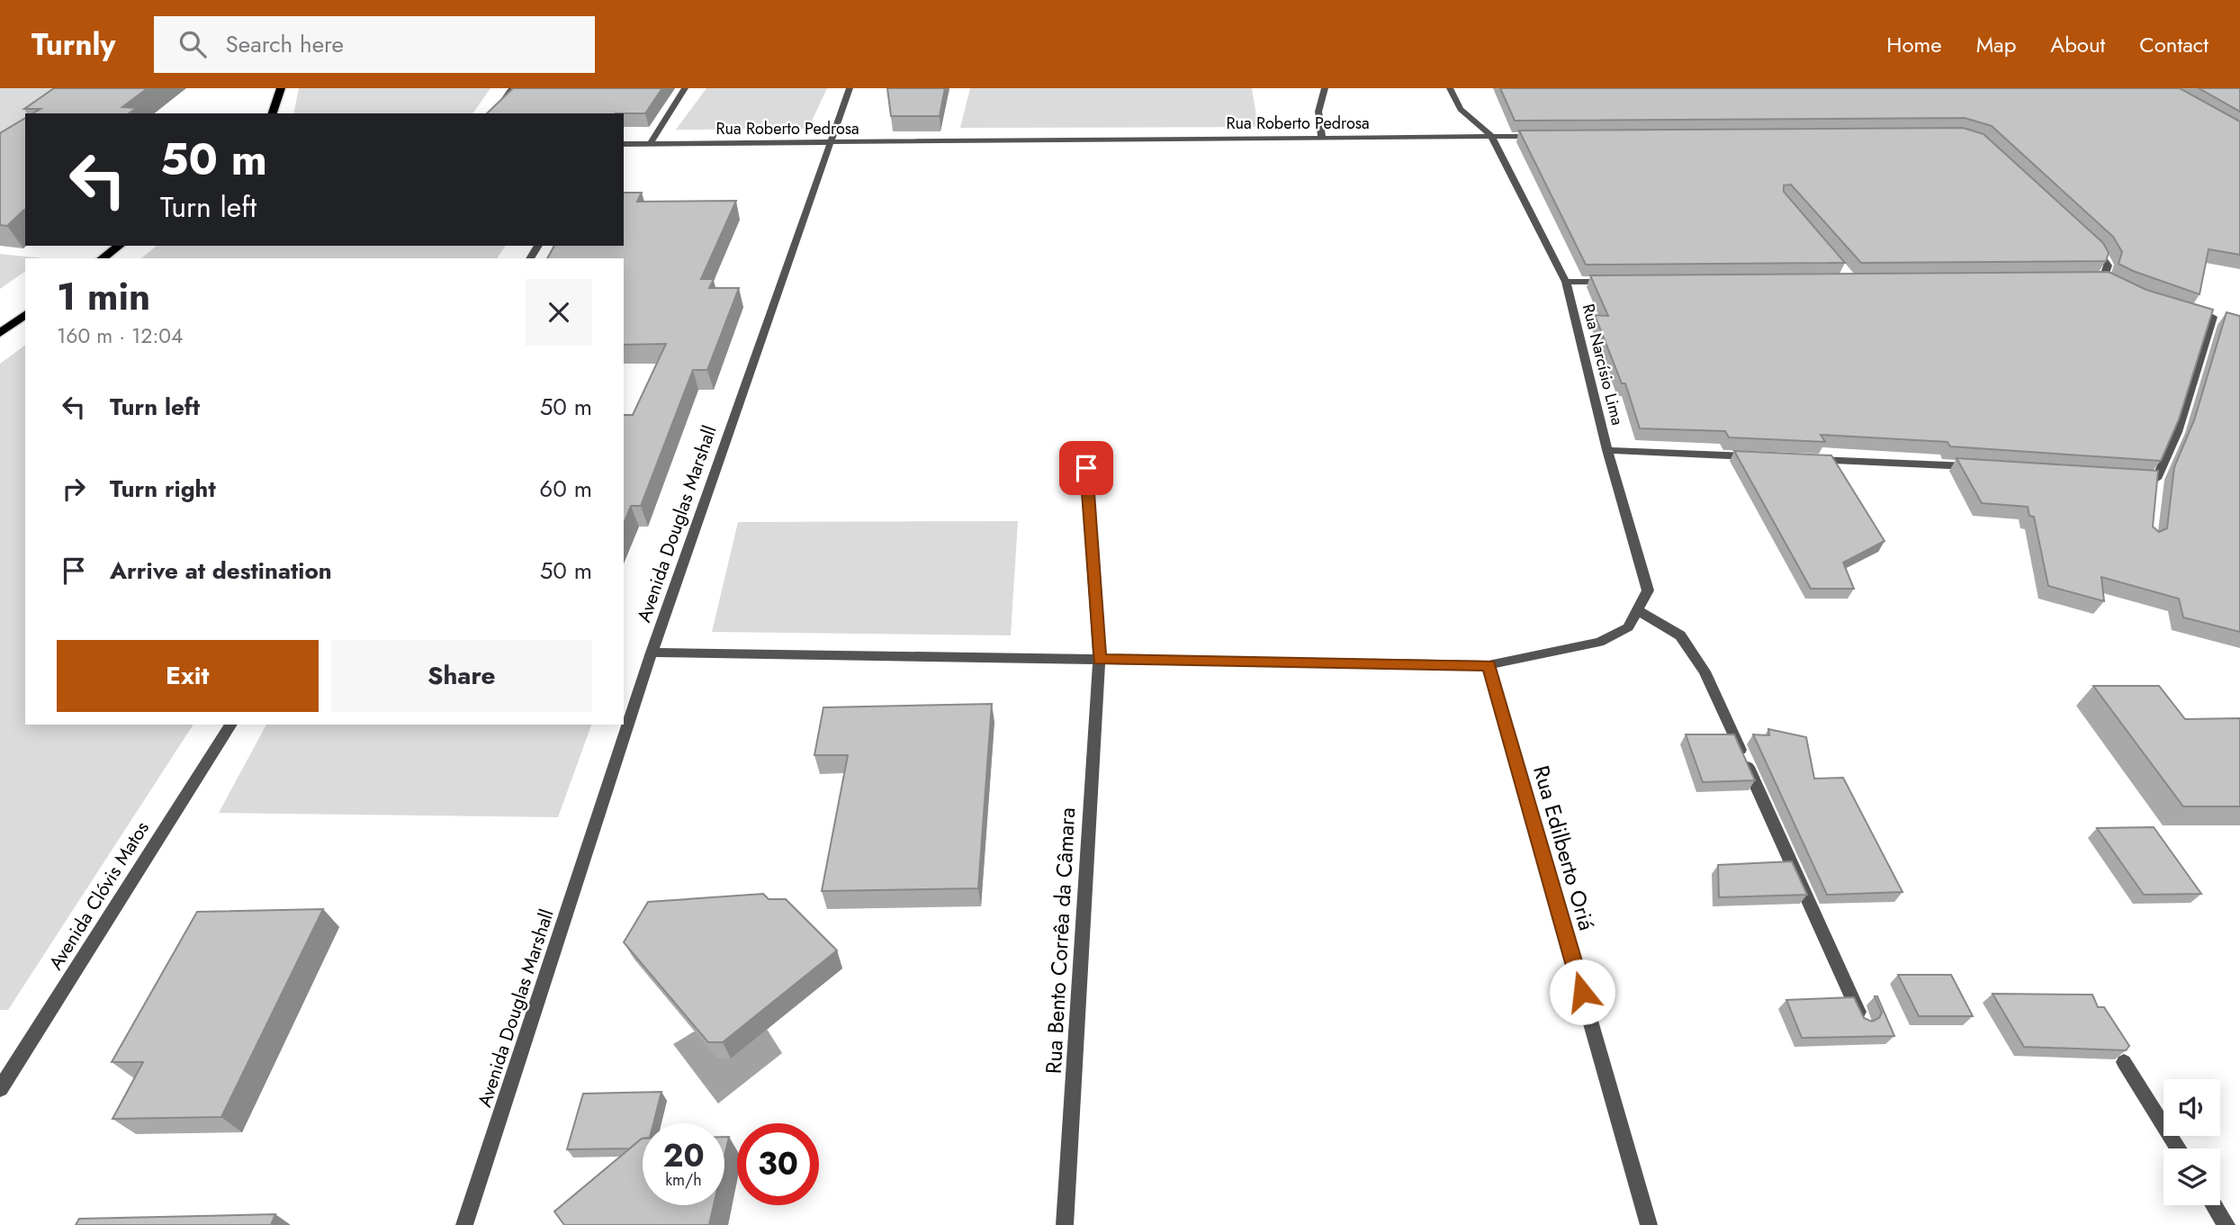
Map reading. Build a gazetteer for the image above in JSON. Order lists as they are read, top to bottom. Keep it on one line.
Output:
{"streets":{"street":["Rua Roberto Pedrosa","Rua Narcísio Lima","Avenida Douglas Marshall","Rua Edilberto Oriá","Avenida Clóvis Matos","Rua Bento Corrêa da Câmara"]},"crossings":[["Rua Roberto Pedrosa","Rua Narcísio Lima"],["Rua Roberto Pedrosa","Avenida Douglas Marshall"]],"page":{"header":"Turnly","search":"Search here","nav":["Home","Map","About","Contact"],"turn":["50 m","Turn left"],"heading":["1 min","160 m · 12:04"],"list":[{"name":"Turn left","value":"50 m"},{"name":"Turn right","value":"60 m"},{"name":"Arrive at destination","value":"50 m"}],"buttons":["Exit","Share"],"speed":"20 km/h","limit":"30"}}
